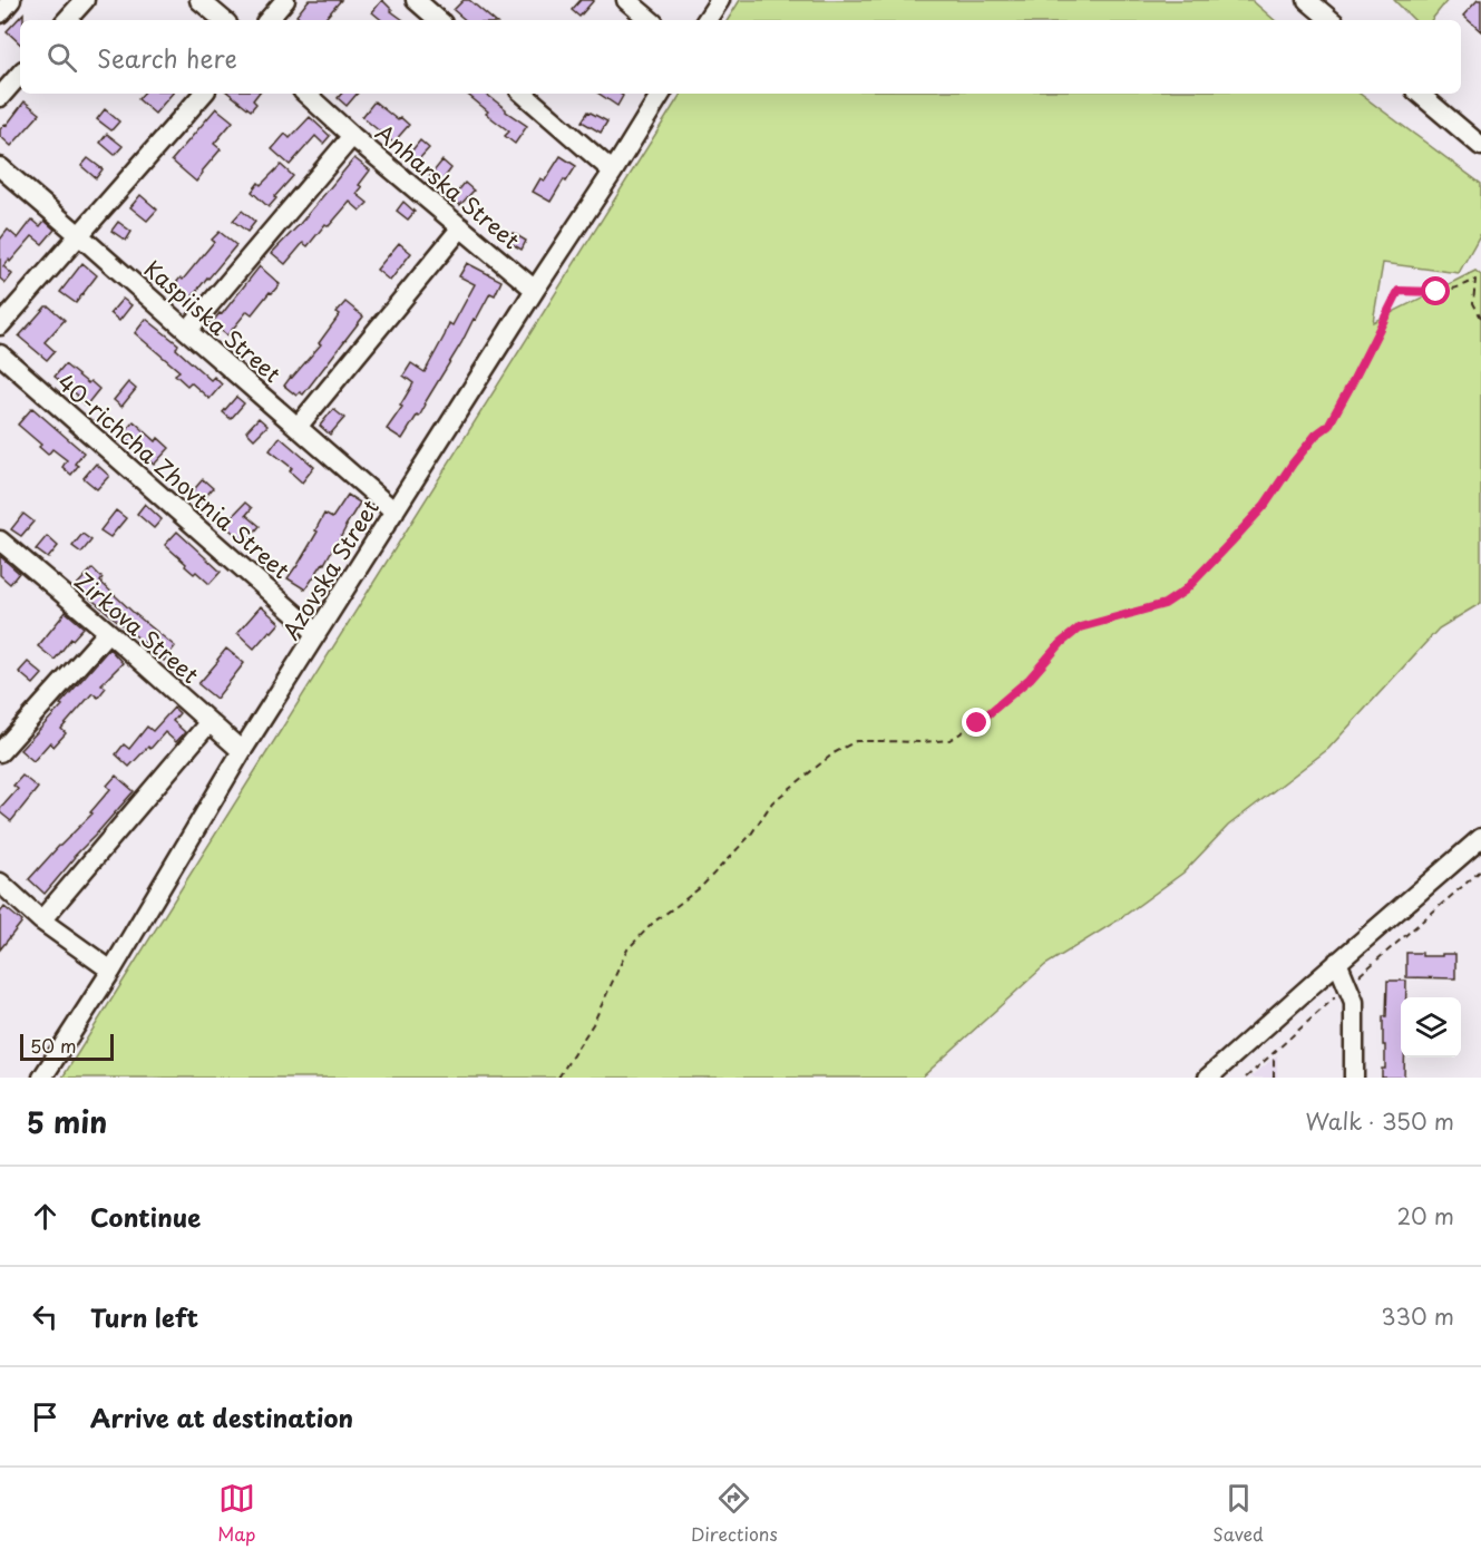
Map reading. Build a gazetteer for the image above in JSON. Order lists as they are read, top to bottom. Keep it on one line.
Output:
{"streets":{"street":["Anharska Street","Kaspiiska Street","40-richcha Zhovtnia Street","Azovska Street","Zirkova Street"]},"crossings":[["Anharska Street","Azovska Street"],["Kaspiiska Street","Azovska Street"],["40-richcha Zhovtnia Street","Azovska Street"],["Azovska Street","Zirkova Street"]],"scale_bar":"50 m","page":{"search":"Search here","scale":"50 m","heading":["5 min","Walk · 350 m"],"list":[["Continue","20 m"],["Turn left","330 m"],"Arrive at destination"],"nav":["Map","Directions","Saved"]}}
